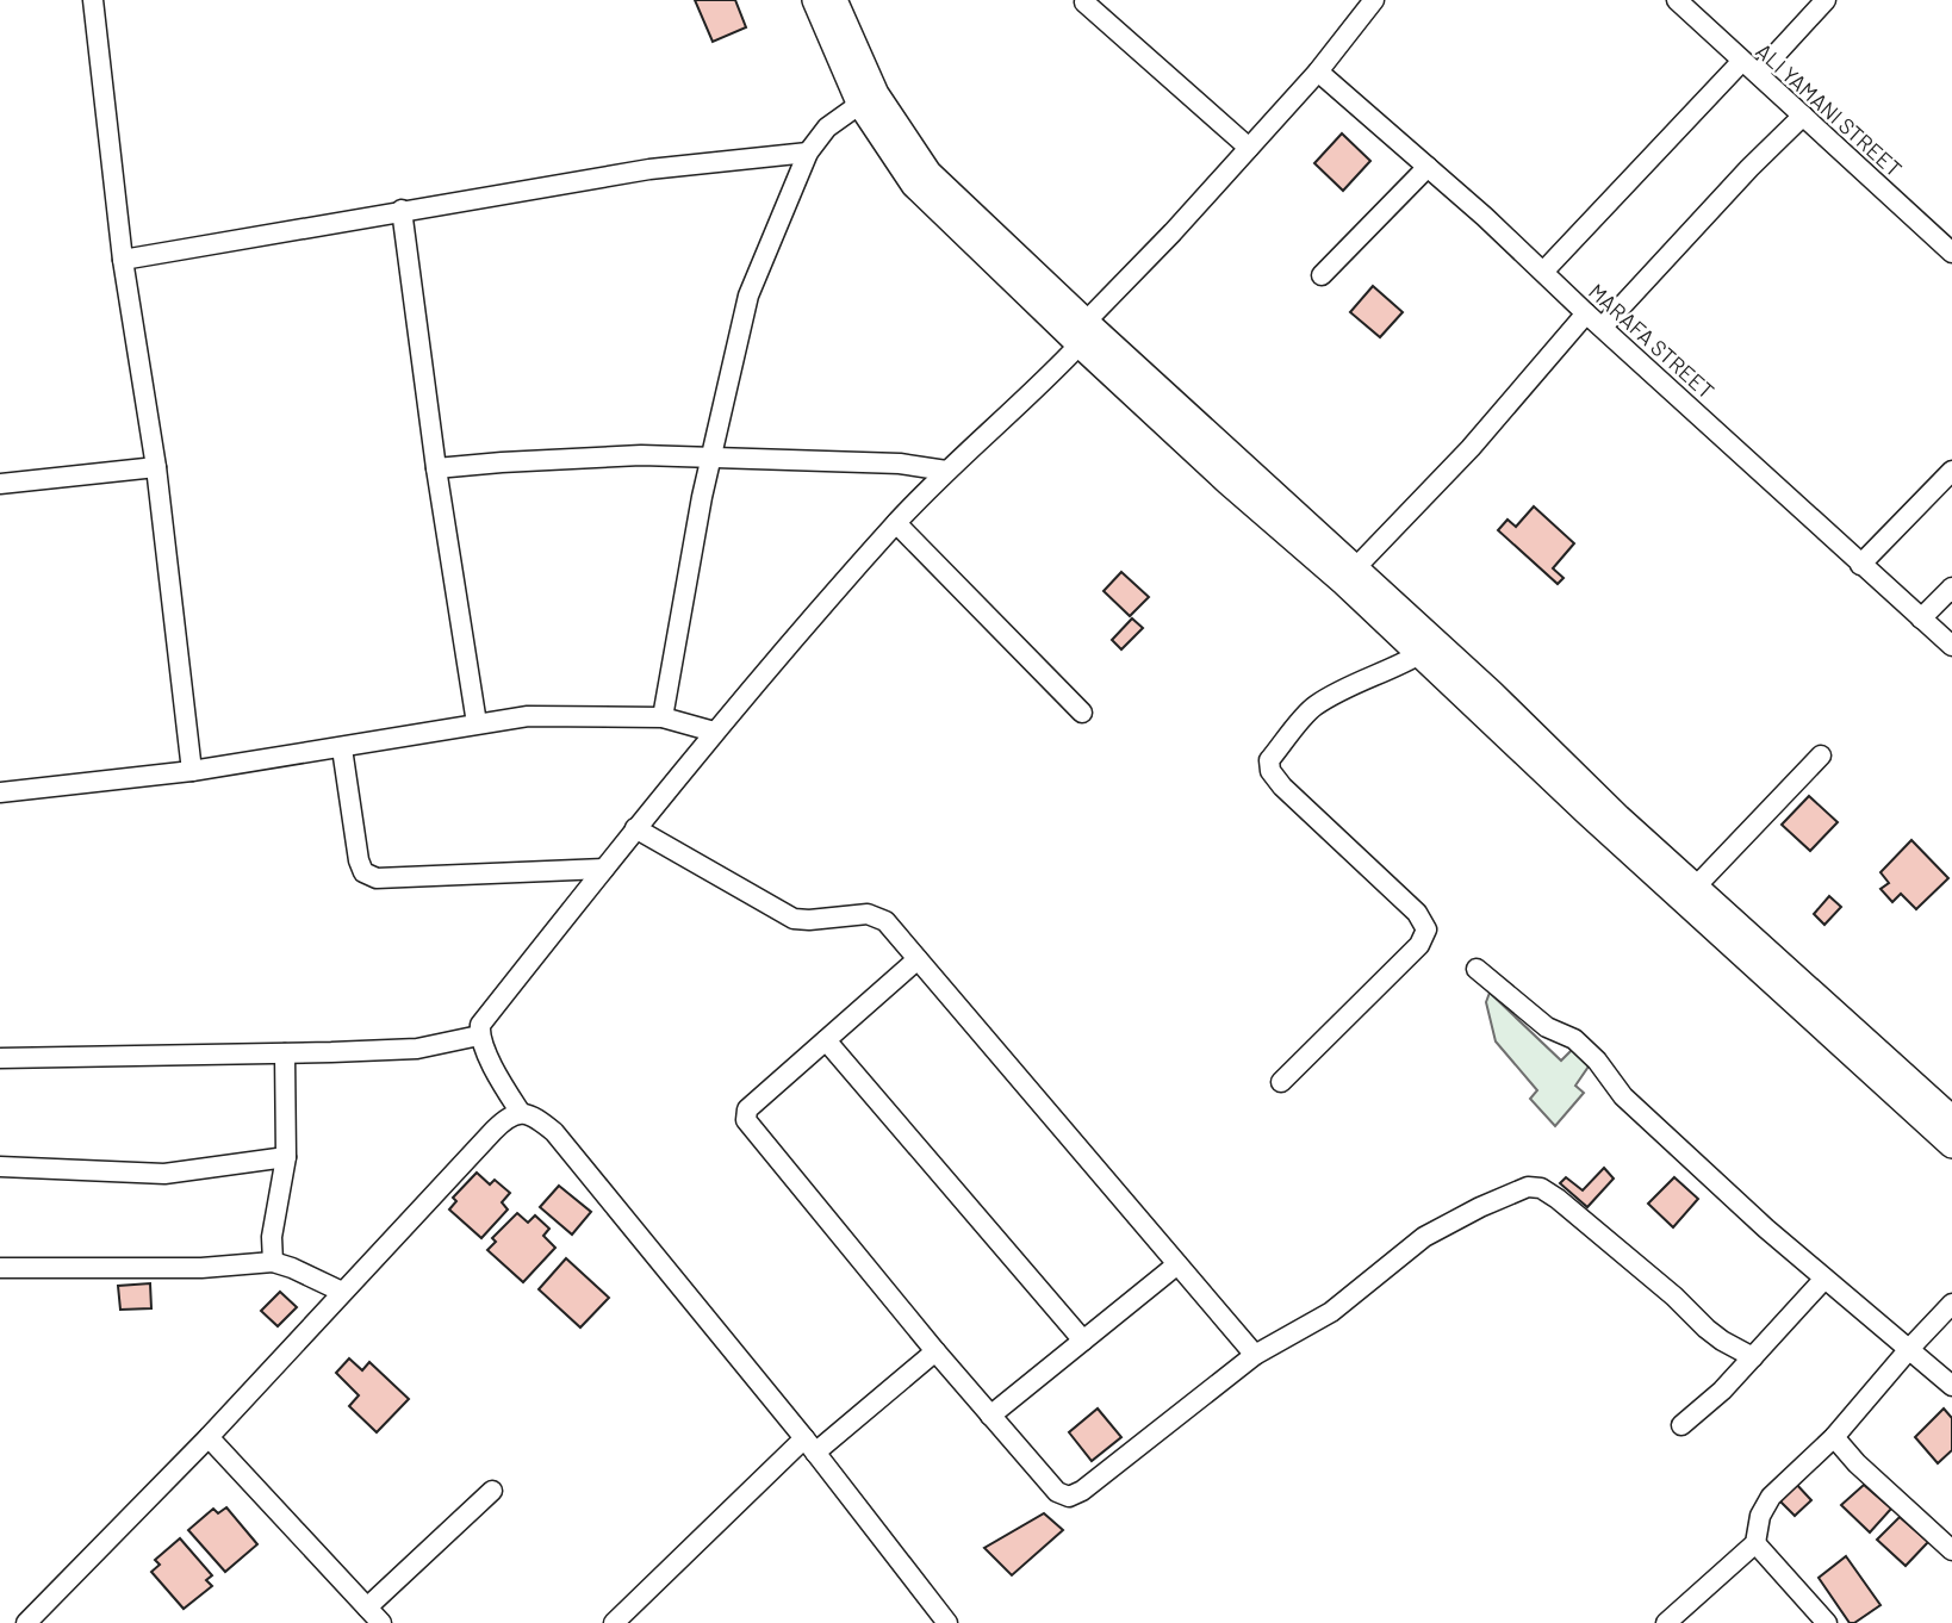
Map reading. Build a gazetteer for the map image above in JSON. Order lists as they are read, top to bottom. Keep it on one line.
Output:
{"streets":{"street":["ALI YAMANI STREET","MARAFA STREET"]}}
